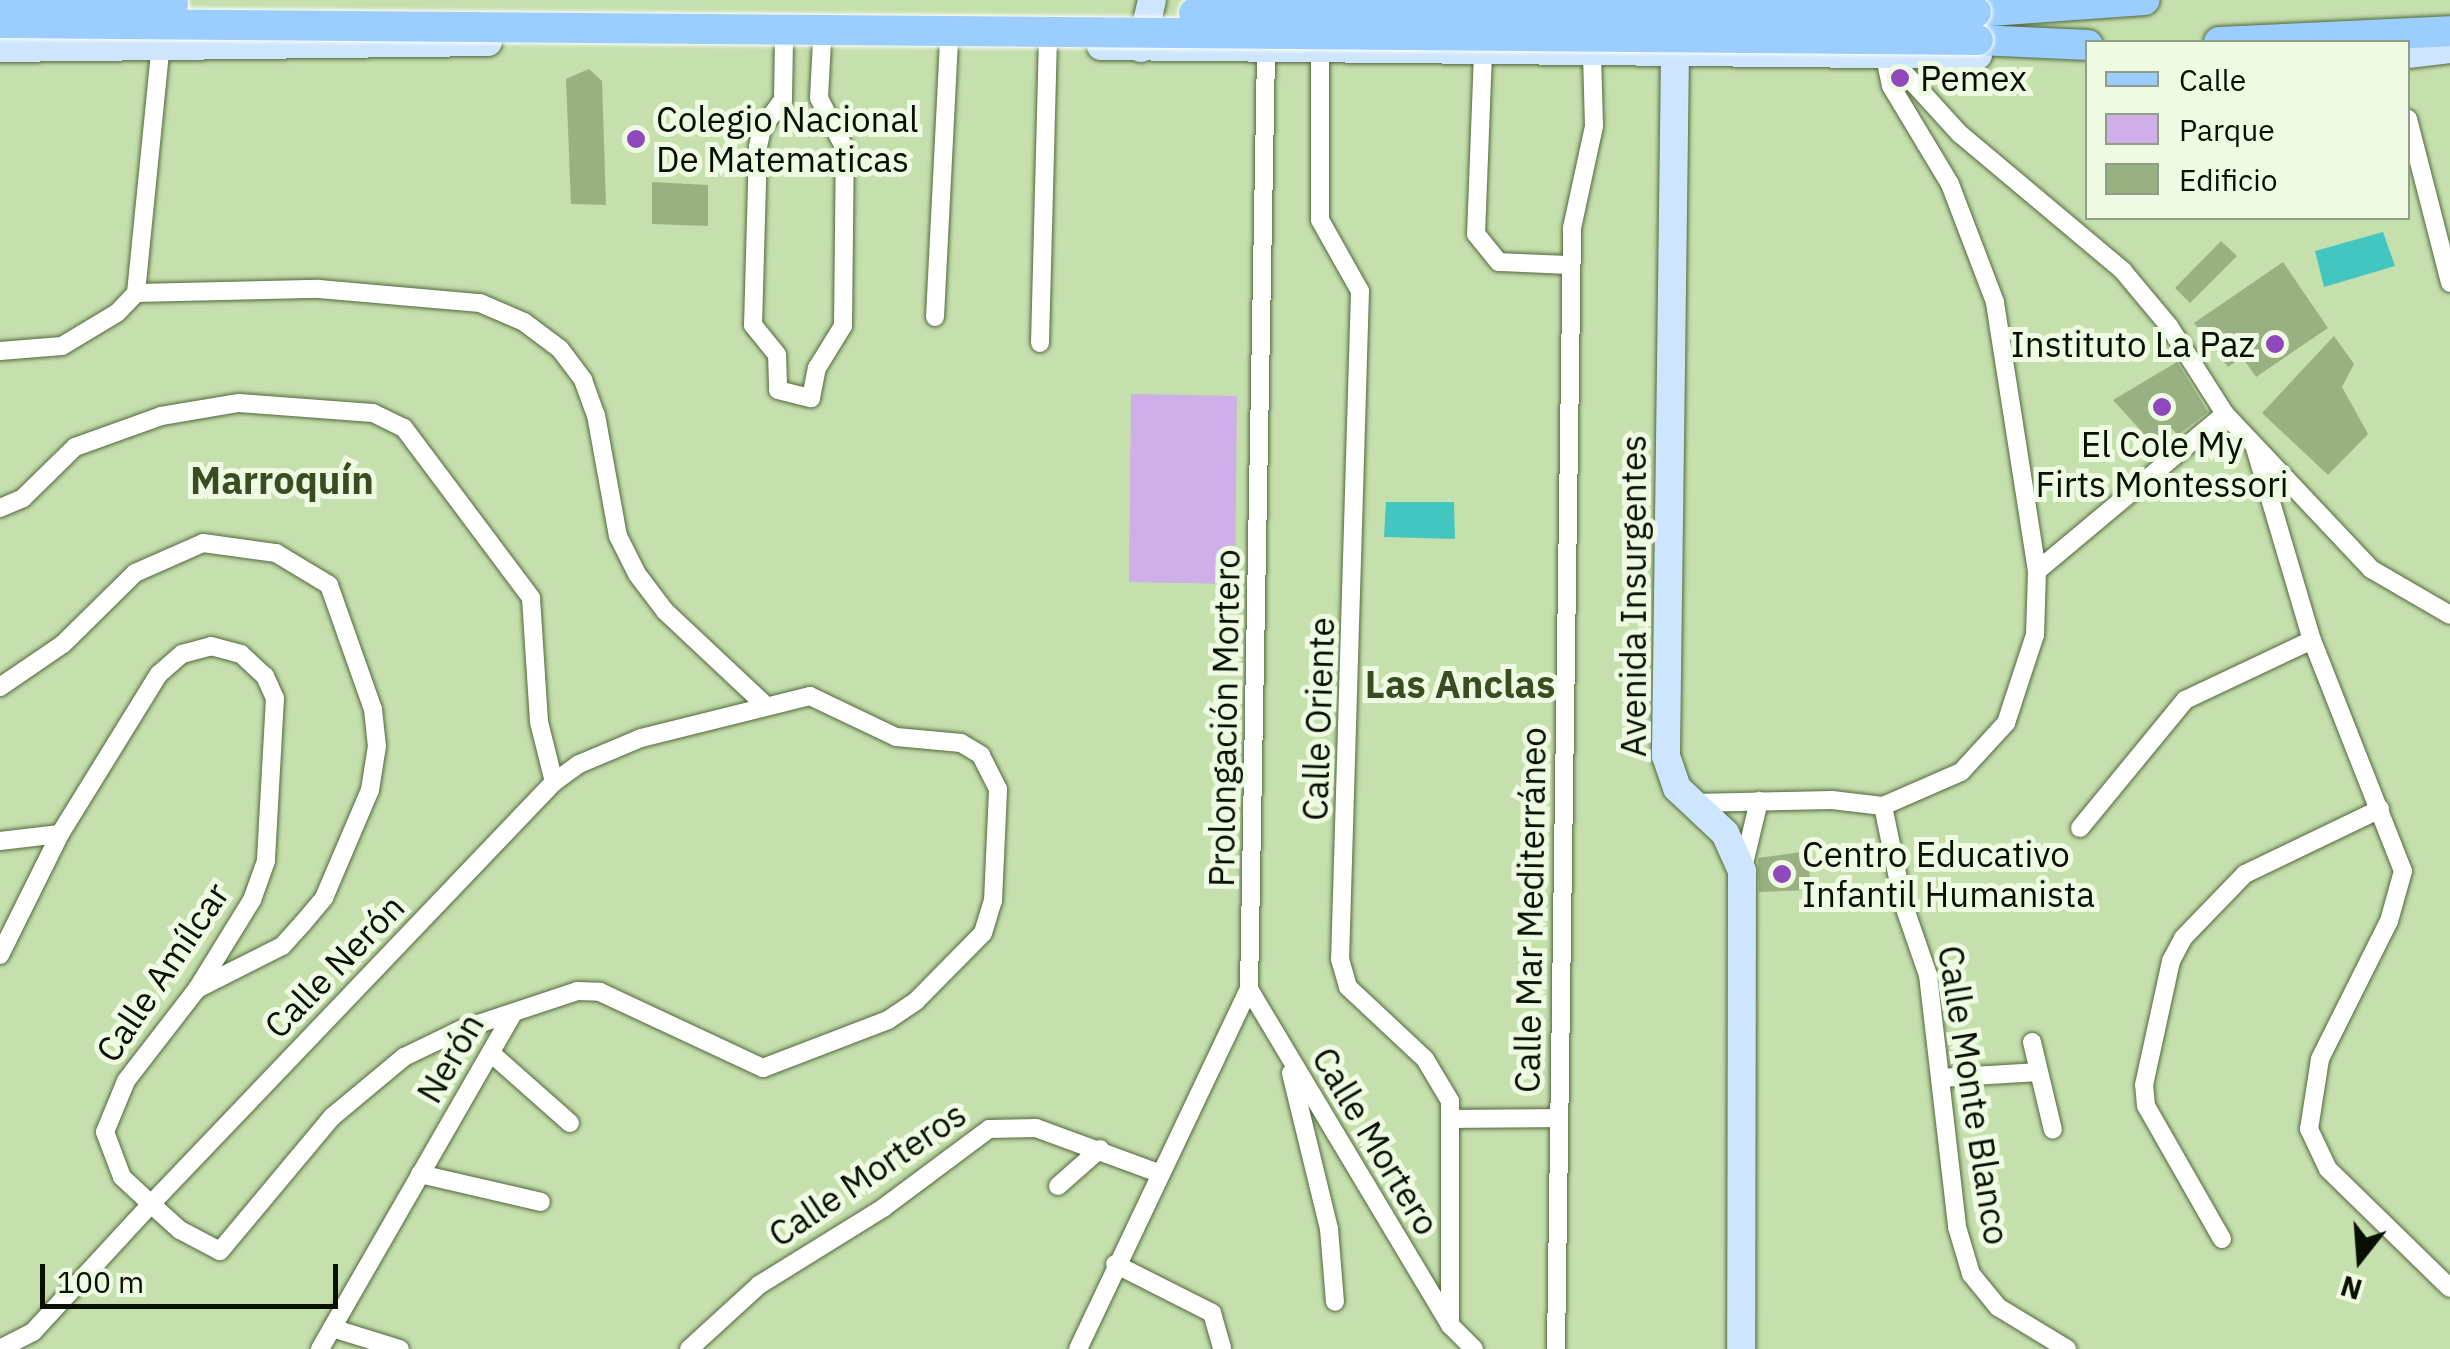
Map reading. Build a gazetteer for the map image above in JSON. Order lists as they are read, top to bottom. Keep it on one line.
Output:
{"streets":{"street":["Avenida Insurgentes","Prolongación Mortero","Calle Oriente","Calle Mar Mediterráneo","Calle Nerón","Calle Amílcar","Nerón","Calle Monte Blanco","Calle Mortero","Calle Morteros"]},"crossings":[["Prolongación Mortero","Calle Mortero"],["Prolongación Mortero","Calle Morteros"],["Calle Oriente","Calle Mortero"],["Calle Nerón","Calle Amílcar"],["Calle Nerón","Nerón"],["Calle Amílcar","Nerón"]],"districts":["Marroquín","Las Anclas"],"places":["Pemex","Colegio Nacional De Matematicas","Instituto La Paz","El Cole My Firts Montessori","Centro Educativo Infantil Humanista"],"legend":["Calle","Parque","Edificio"],"scale_bar":"100 m","north":"bottom"}
